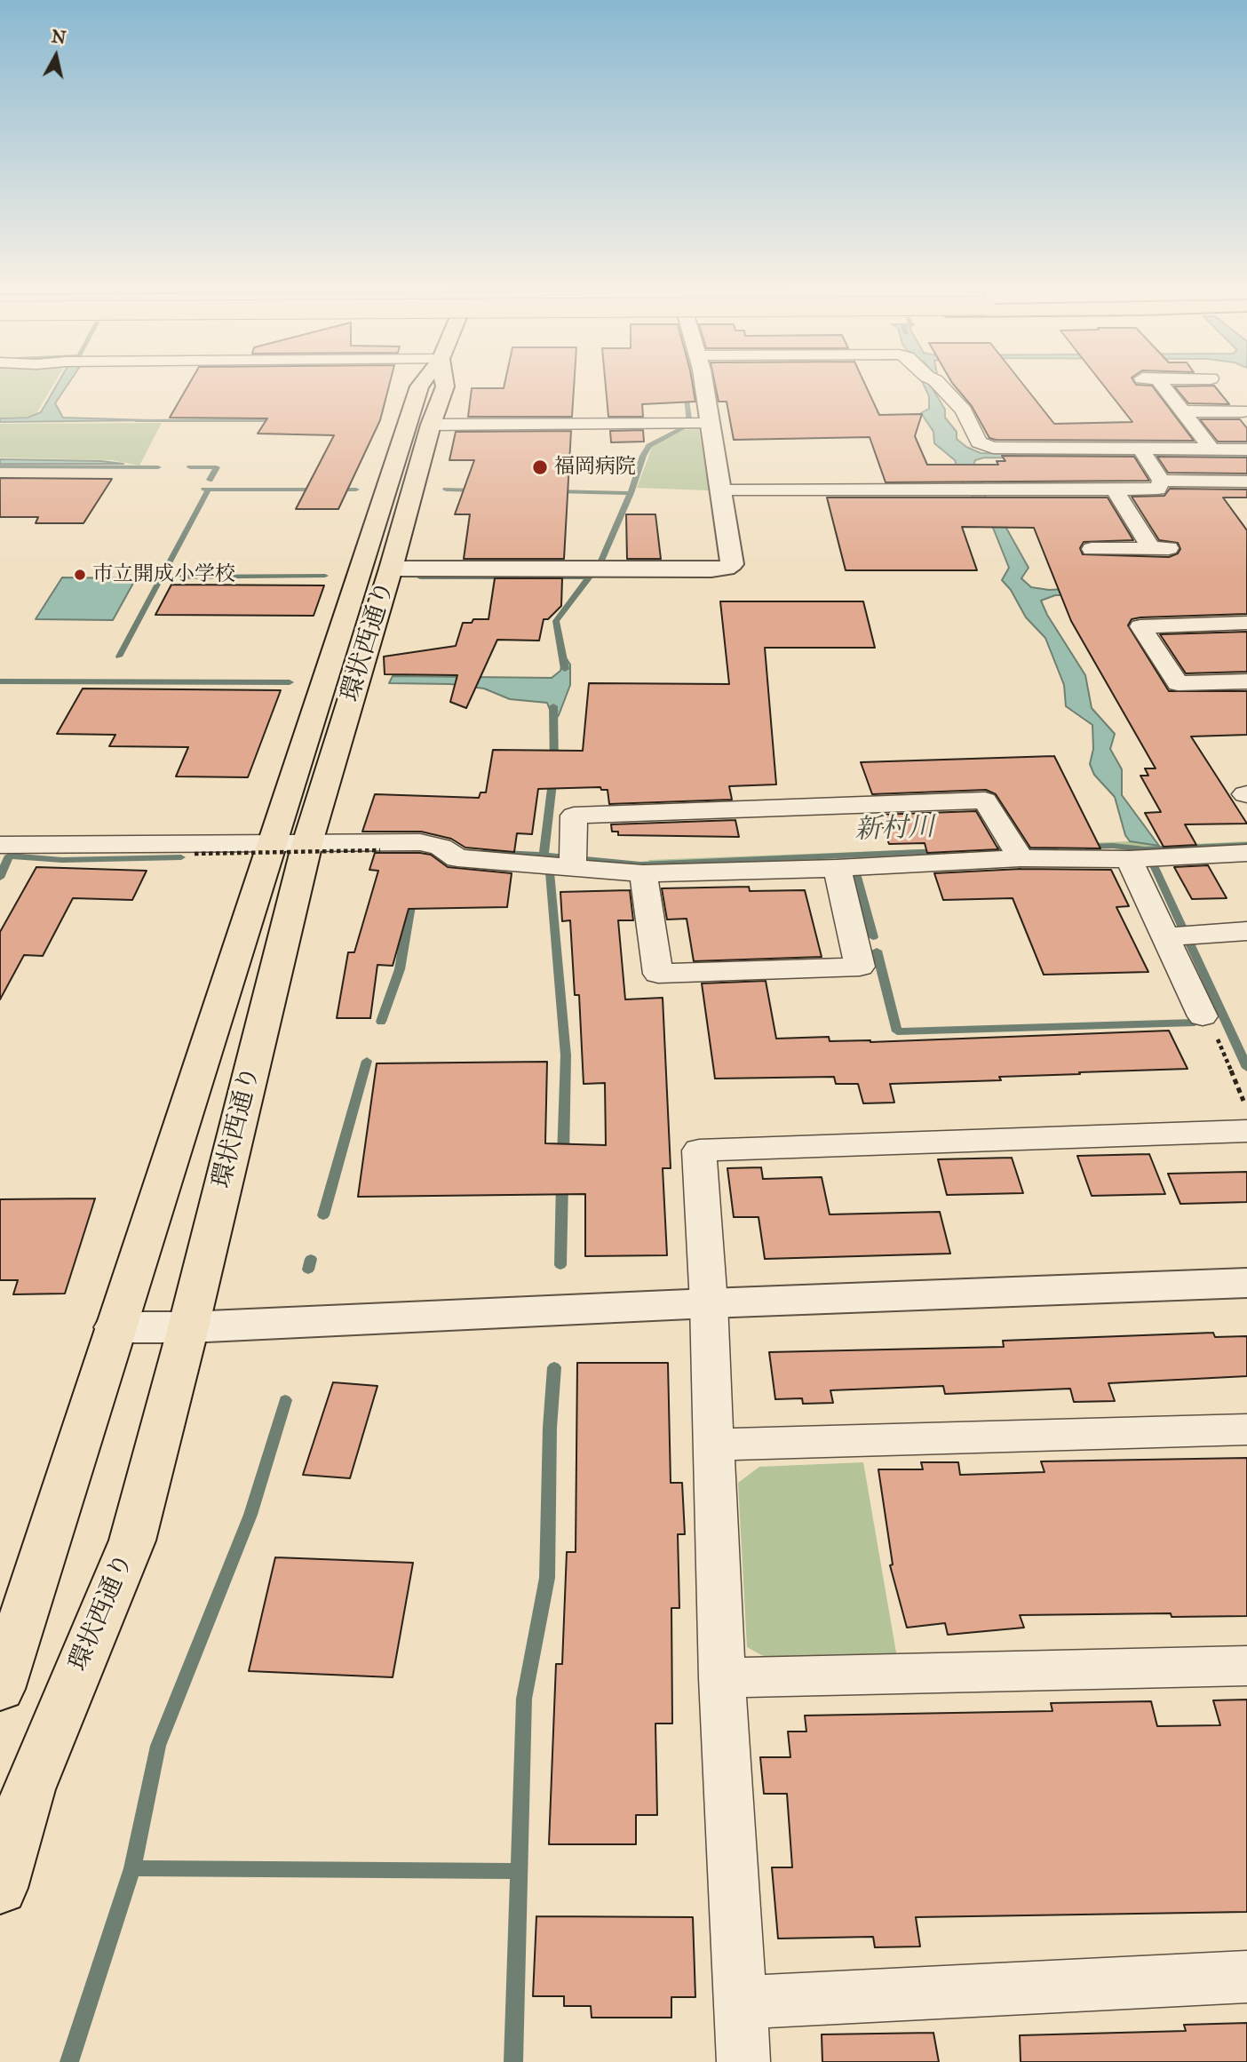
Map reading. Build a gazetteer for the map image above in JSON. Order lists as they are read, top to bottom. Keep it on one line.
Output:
{"streets":{"highway":["環状西通り"]},"water":["新村川"],"places":["福岡病院","市立開成小学校"],"north":"top"}
